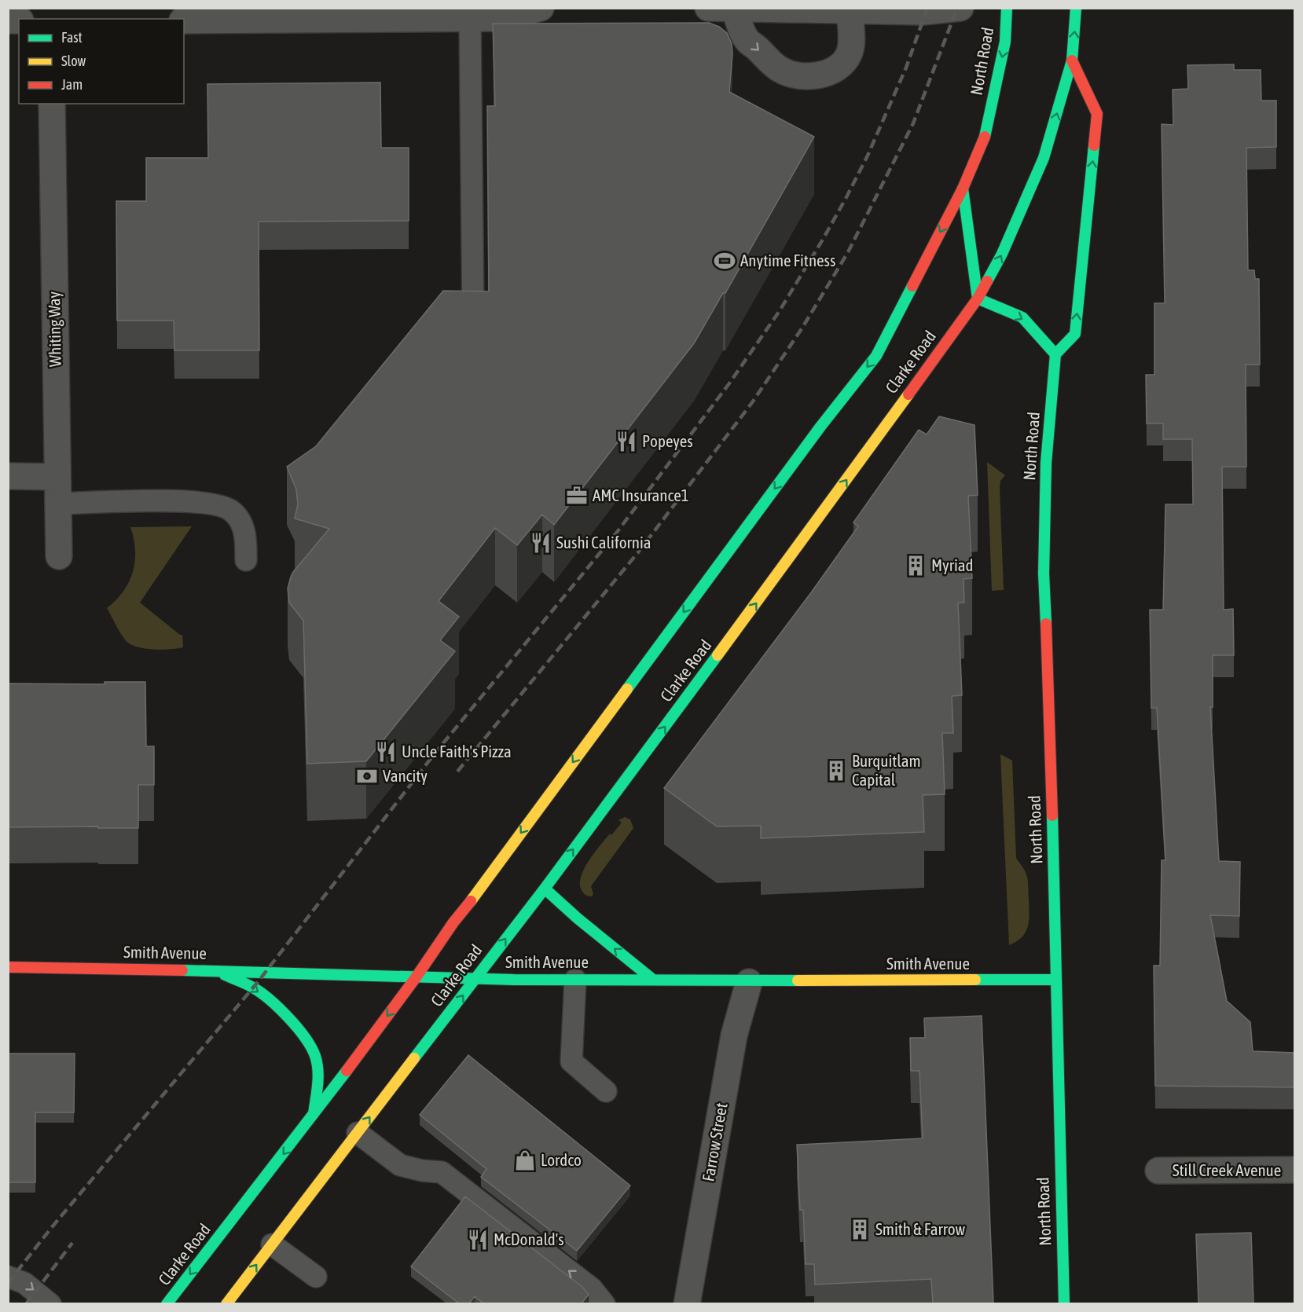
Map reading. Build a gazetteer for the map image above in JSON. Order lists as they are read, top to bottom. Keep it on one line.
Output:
{"streets":{"main road":["North Road","Clarke Road","Smith Avenue"],"street":["Whiting Way","Farrow Street","Still Creek Avenue"]},"crossings":[["North Road","Clarke Road"],["North Road","Smith Avenue"],["Clarke Road","Smith Avenue"],["Smith Avenue","Farrow Street"]],"places":{"sports":["Anytime Fitness"],"restaurant":["Popeyes","Sushi California","Uncle Faith's Pizza","McDonald's"],"office":["AMC Insurance1"],"building":["Myriad","Burquitlam Capital","Smith & Farrow"],"bank":["Vancity"],"shop":["Lordco"]},"legend":["Fast","Slow","Jam"]}
